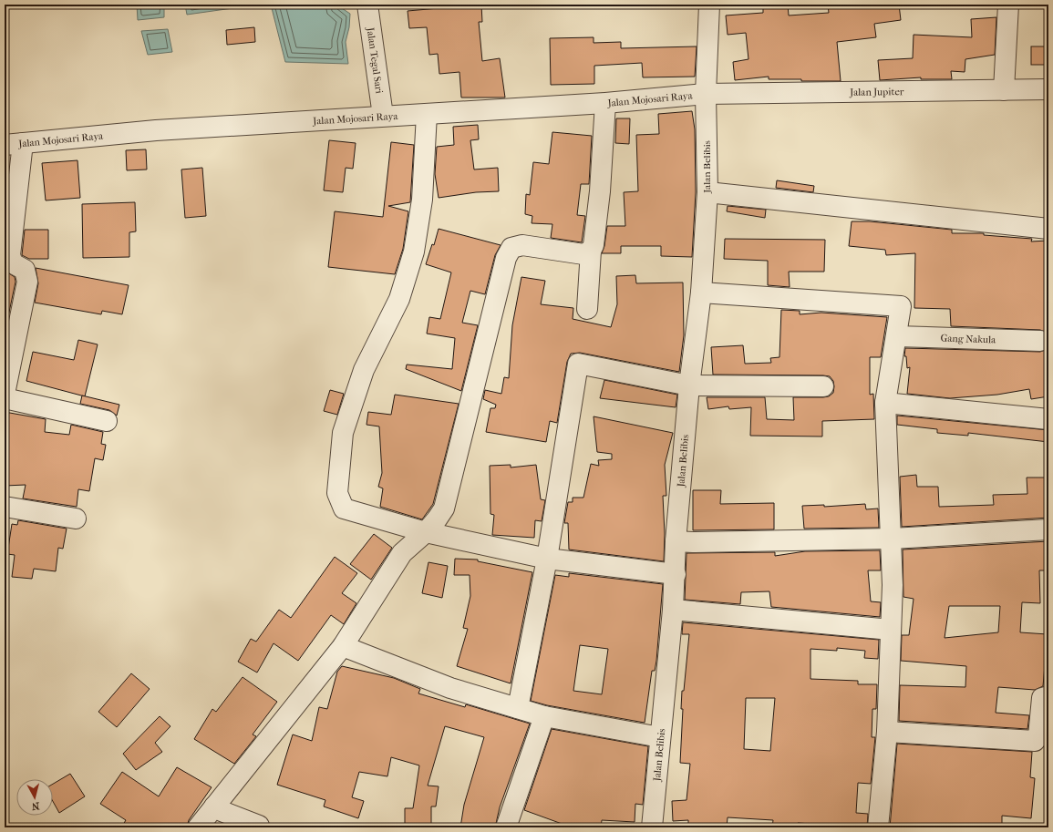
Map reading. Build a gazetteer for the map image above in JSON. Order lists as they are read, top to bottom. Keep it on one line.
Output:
{"streets":{"street":["Jalan Tegal Sari","Jalan Jupiter","Jalan Mojosari Raya","Jalan Belibis","Gang Nakula"]},"crossings":[["Jalan Tegal Sari","Jalan Mojosari Raya"],["Jalan Jupiter","Jalan Mojosari Raya"],["Jalan Jupiter","Jalan Belibis"],["Jalan Mojosari Raya","Jalan Belibis"]],"north":"bottom"}
